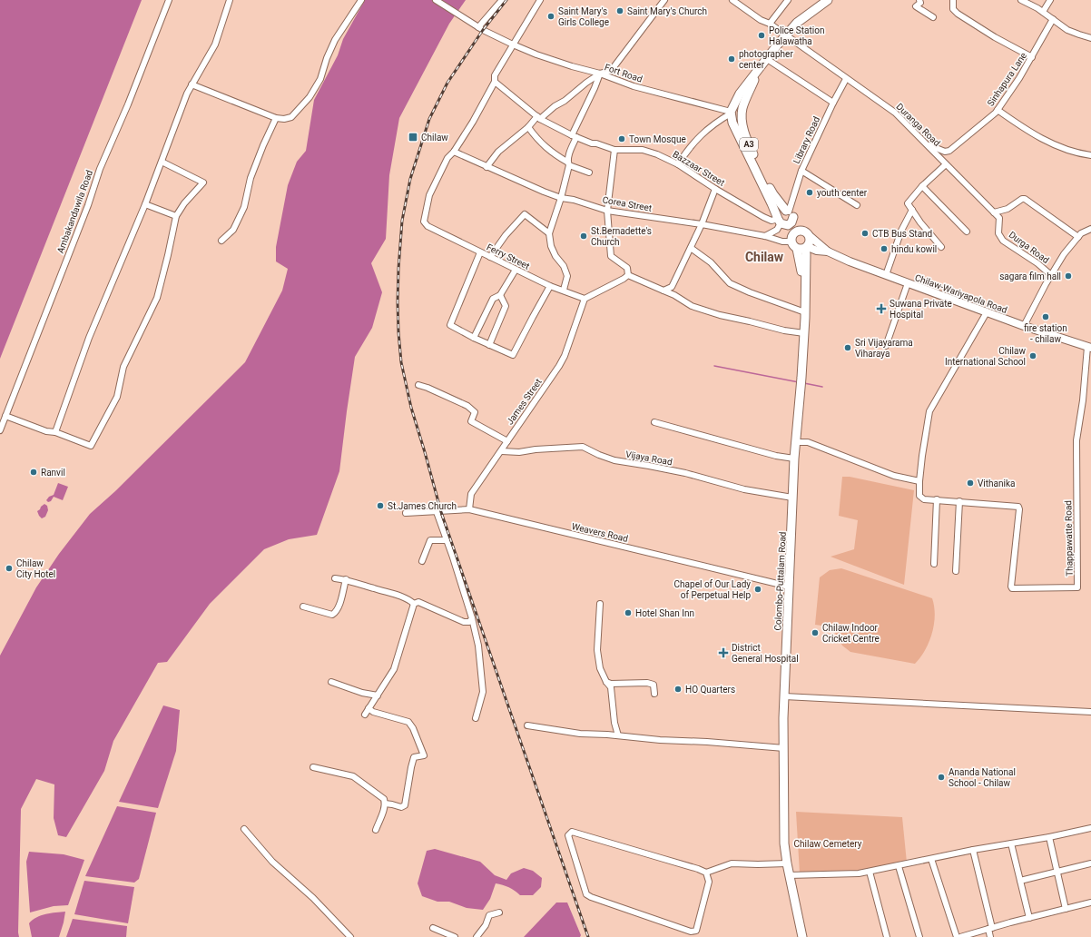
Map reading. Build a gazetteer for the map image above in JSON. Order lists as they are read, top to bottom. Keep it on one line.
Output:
{"streets":{"highway":["A3","Colombo-Puttalam Road"],"main road":["Chilaw-Wariyapola Road"],"street":["Fort Road","Sinhapura Lane","Duranga Road","Library Road","Bazzaar Street","Corea Street","Ambakandawila Road","Durga Road","Ferry Street","James Street","Vijaya Road","Weavers Road","Thappawatte Road"]},"crossings":[["Fort Road","A3"],["Fort Road","Ferry Street"],["Sinhapura Lane","Duranga Road"],["Duranga Road","Library Road"],["Duranga Road","A3"],["Duranga Road","Durga Road"],["Library Road","A3"],["A3","Bazzaar Street"],["A3","Corea Street"],["A3","Colombo-Puttalam Road"],["Bazzaar Street","Ferry Street"],["Corea Street","Ferry Street"],["Corea Street","Colombo-Puttalam Road"],["Ferry Street","James Street"],["Chilaw-Wariyapola Road","Thappawatte Road"],["James Street","Vijaya Road"],["James Street","Weavers Road"],["Vijaya Road","Colombo-Puttalam Road"],["Weavers Road","Colombo-Puttalam Road"]],"districts":["Chilaw"],"parks":["Chilaw Cemetery"],"places":{"other":["Saint Mary's Church","Saint Mary's Girls College","Police Station Halawatha","photographer center","Town Mosque","youth center","CTB Bus Stand","St.Bernadette's Church","hindu kowil","sagara film hall","fire station - chilaw","Sri Vijayarama Viharaya","Chilaw International School","Ranvil","Vithanika","St.James Church","Chilaw City Hotel","Chapel of Our Lady of Perpetual Help","Hotel Shan Inn","Chilaw Indoor Cricket Centre","HO Quarters","Ananda National School - Chilaw"],"transit":["Chilaw"],"health":["Suwana Private Hospital","District General Hospital"]}}
